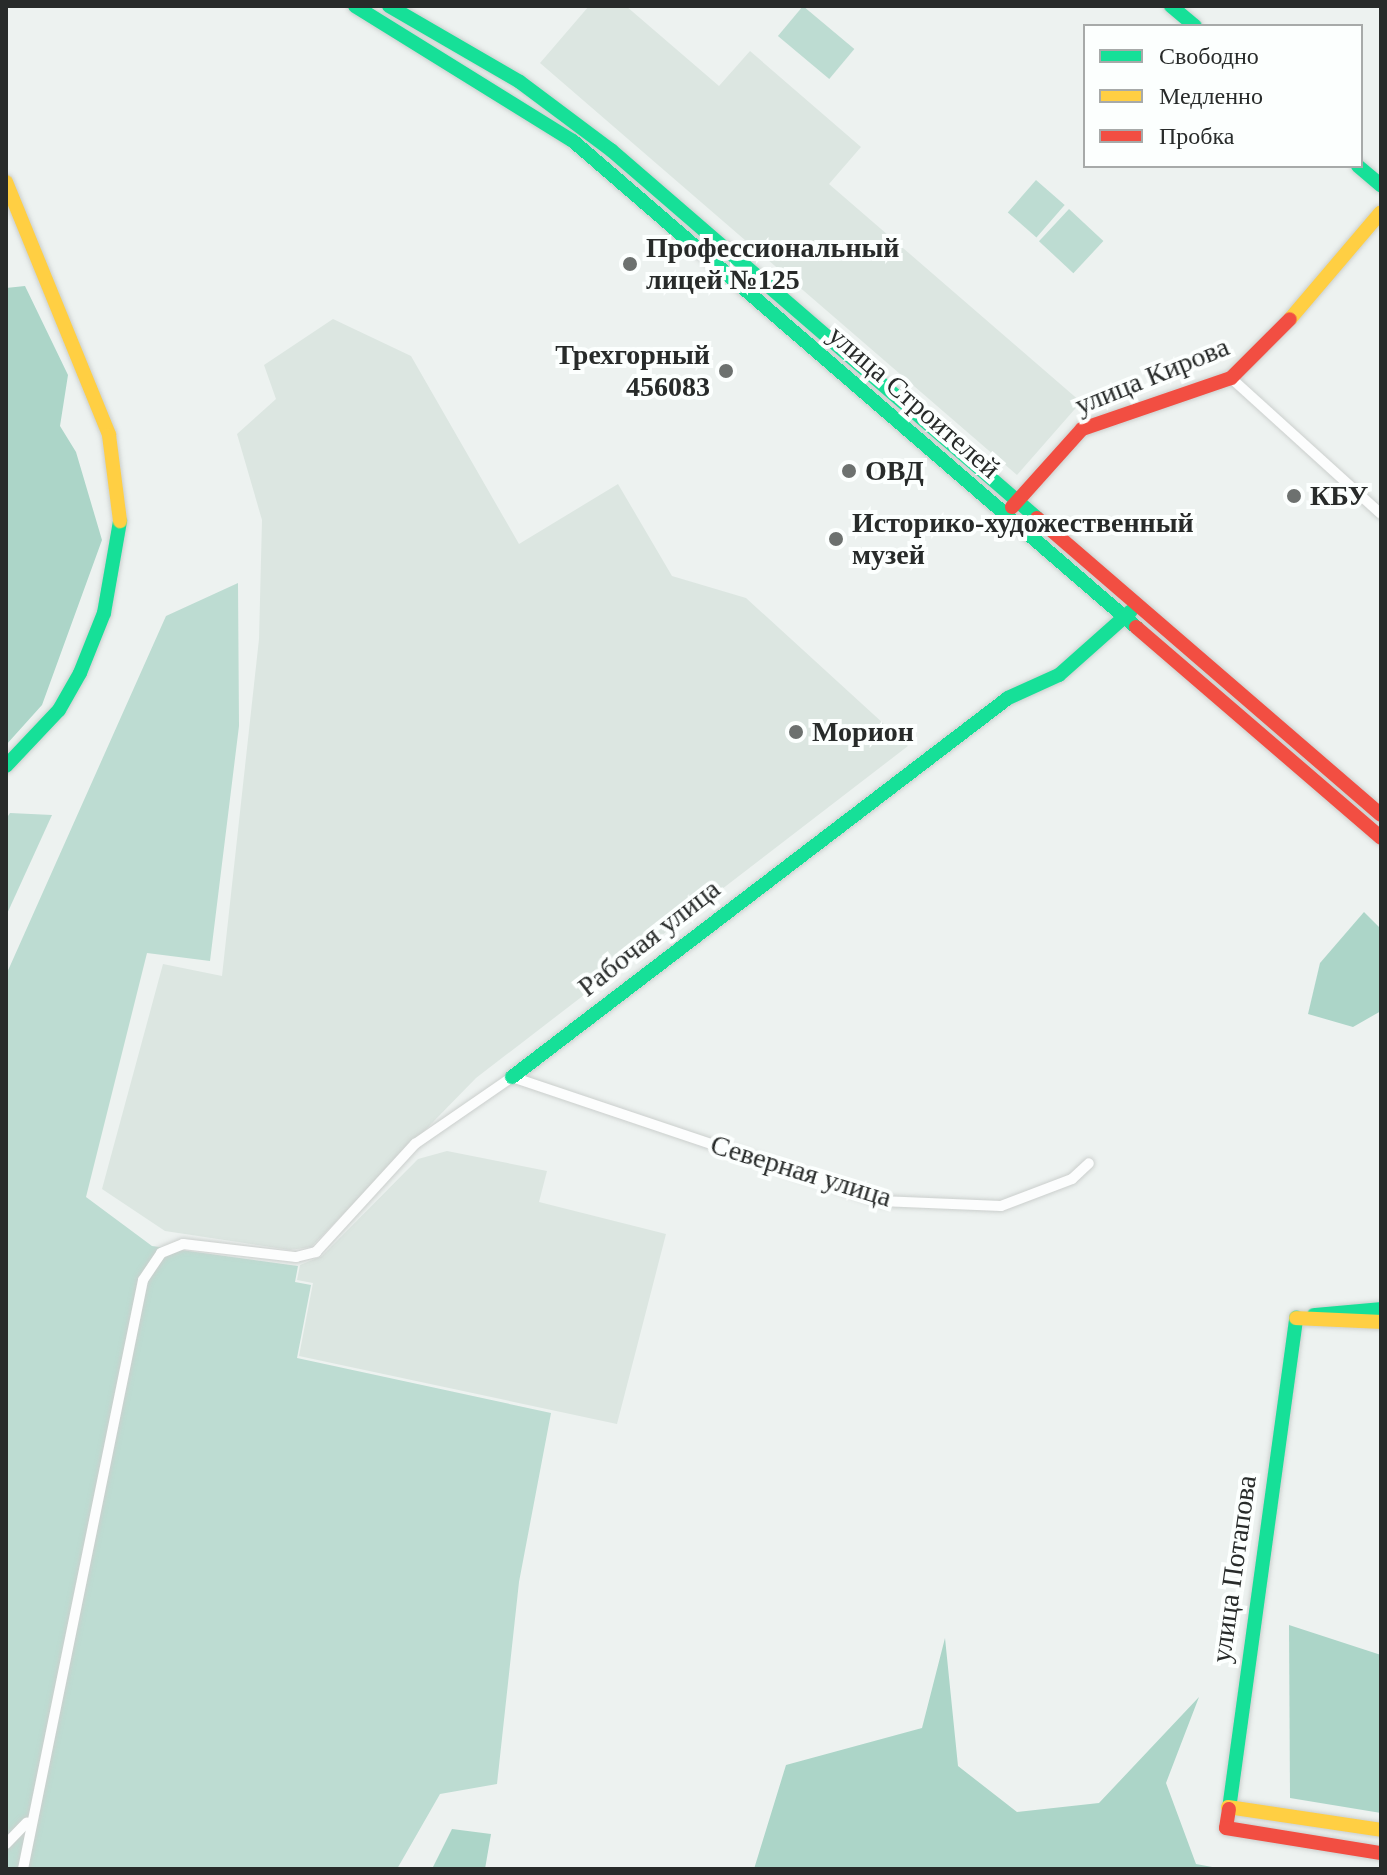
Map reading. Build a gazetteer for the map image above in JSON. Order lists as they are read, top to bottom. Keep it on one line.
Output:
{"streets":{"street":["улица Кирова","улица Строителей","Рабочая улица","Северная улица","улица Потапова"]},"crossings":[["улица Кирова","улица Строителей"],["улица Строителей","Рабочая улица"],["Рабочая улица","Северная улица"]],"places":["Профессиональный лицей №125","Трехгорный 456083","ОВД","КБУ","Историко-художественный музей","Морион"],"legend":["Свободно","Медленно","Пробка"]}
